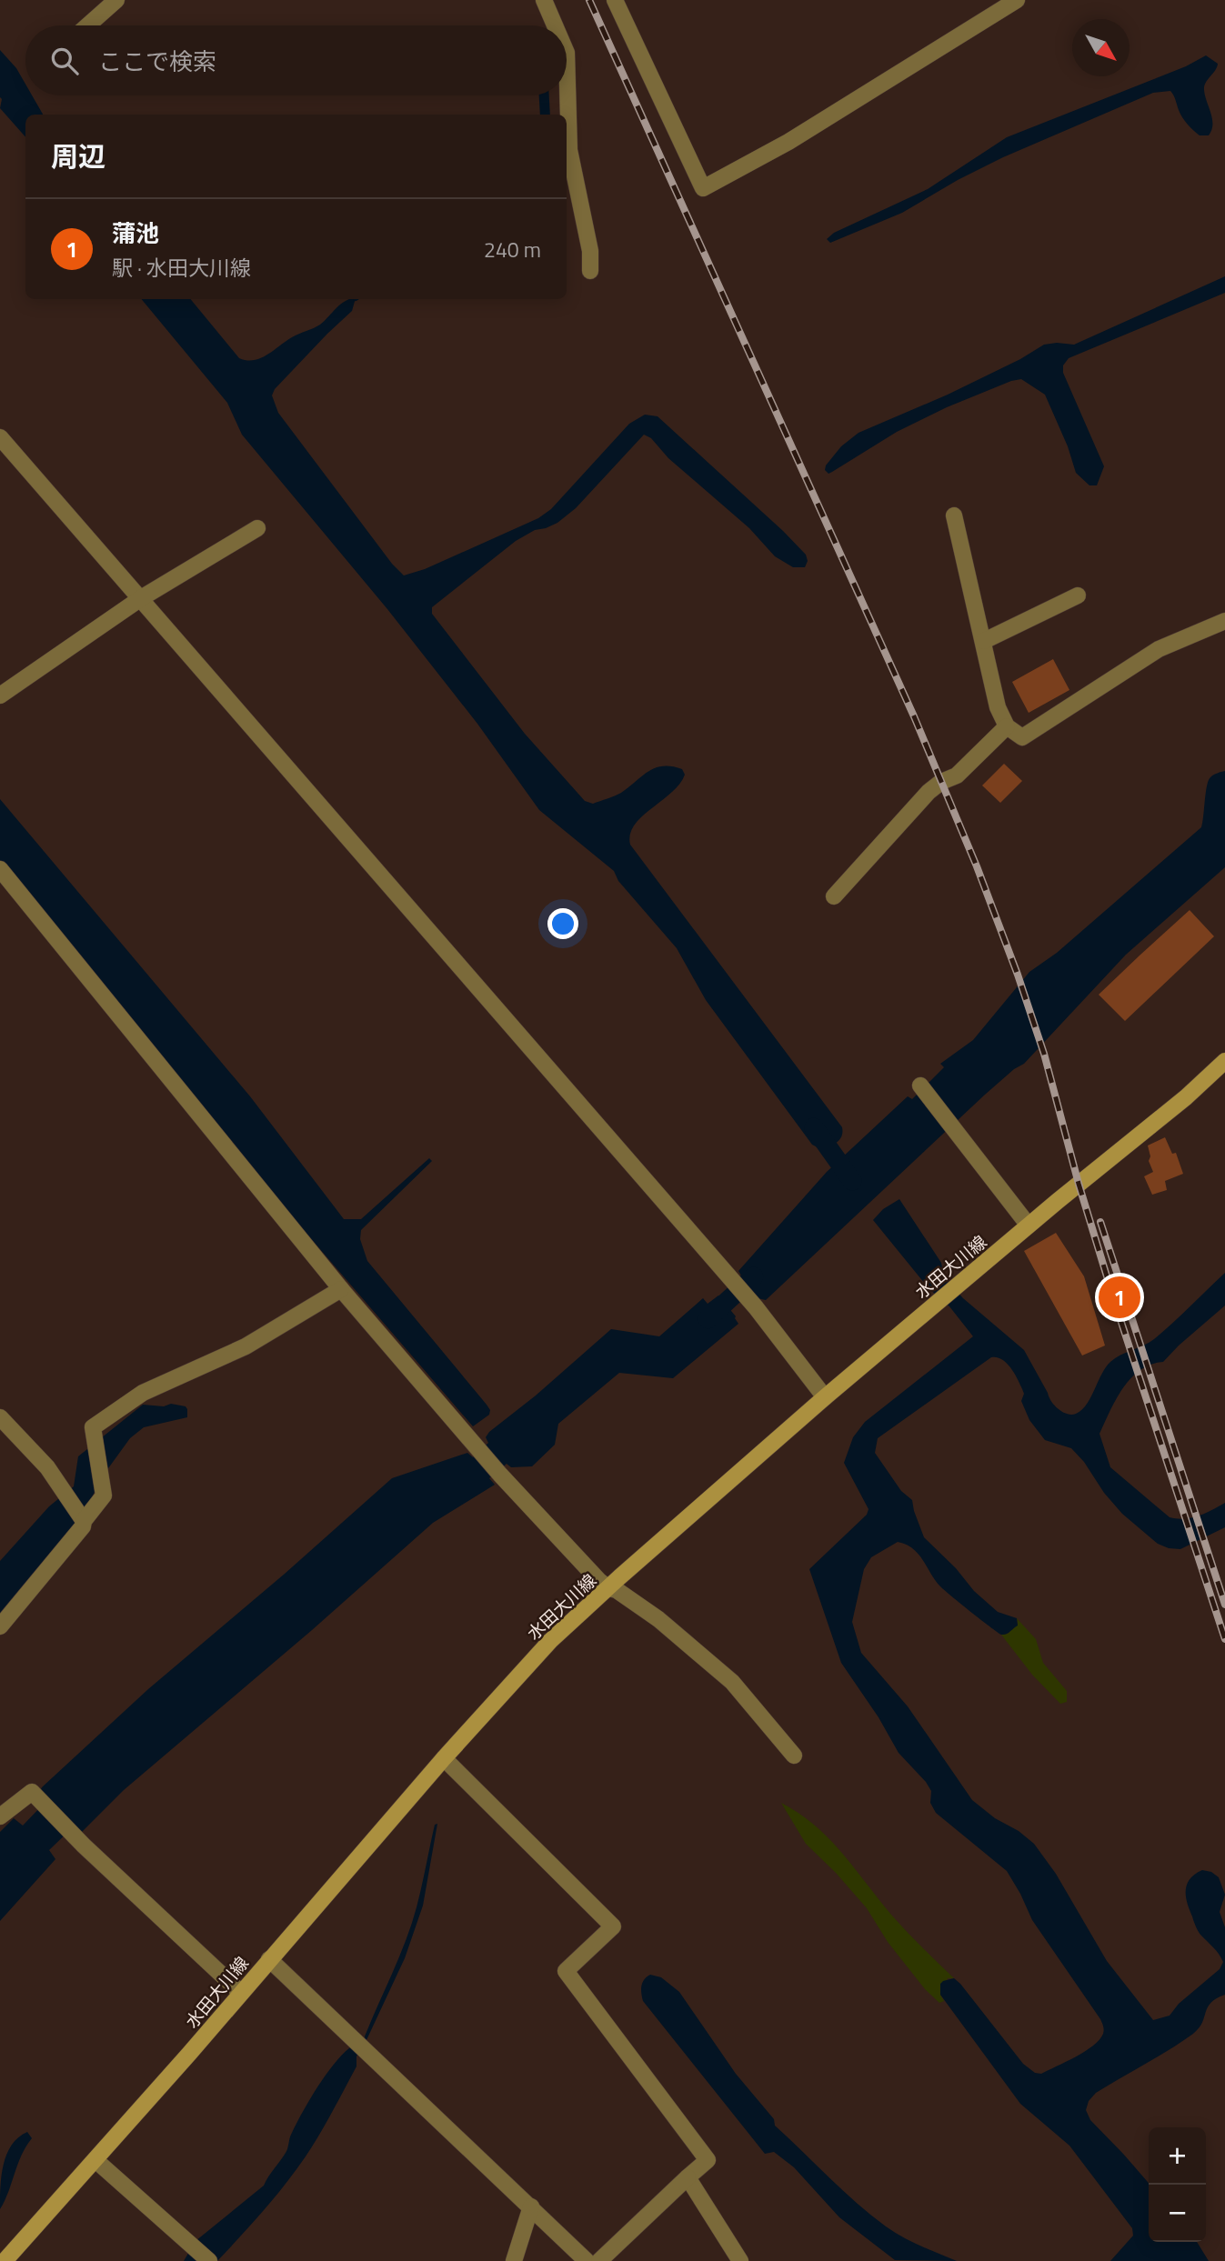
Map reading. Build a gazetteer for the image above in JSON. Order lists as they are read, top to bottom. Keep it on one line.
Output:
{"streets":{"main road":["水田大川線"]},"north":"bottom right","page":{"search":"ここで検索","heading":"周辺","list":[{"mark":"1","name":"蒲池","note":"駅 · 水田大川線","value":"240 m"}],"pins":"1","map_buttons":["+","−"]}}
